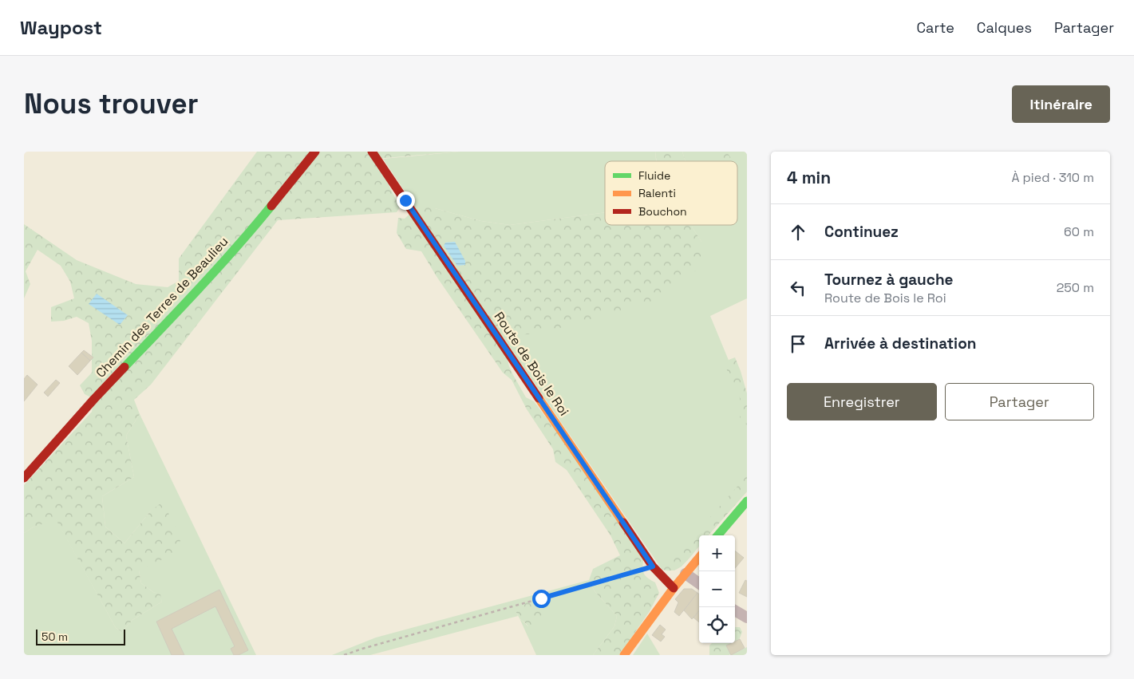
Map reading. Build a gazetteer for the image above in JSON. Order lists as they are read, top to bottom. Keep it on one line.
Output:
{"streets":{"street":["Chemin des Terres de Beaulieu","Route de Bois le Roi"]},"legend":["Fluide","Ralenti","Bouchon"],"scale_bar":"50 m","page":{"header":"Waypost","nav":["Carte","Calques","Partager"],"buttons":["Itinéraire",["Enregistrer","Partager"]],"title":"Nous trouver","heading":["4 min","À pied · 310 m"],"list":[["Continuez","60 m"],["Tournez à gauche","Route de Bois le Roi","250 m"],"Arrivée à destination"],"map_buttons":["+","−"],"scale":"50 m"}}
